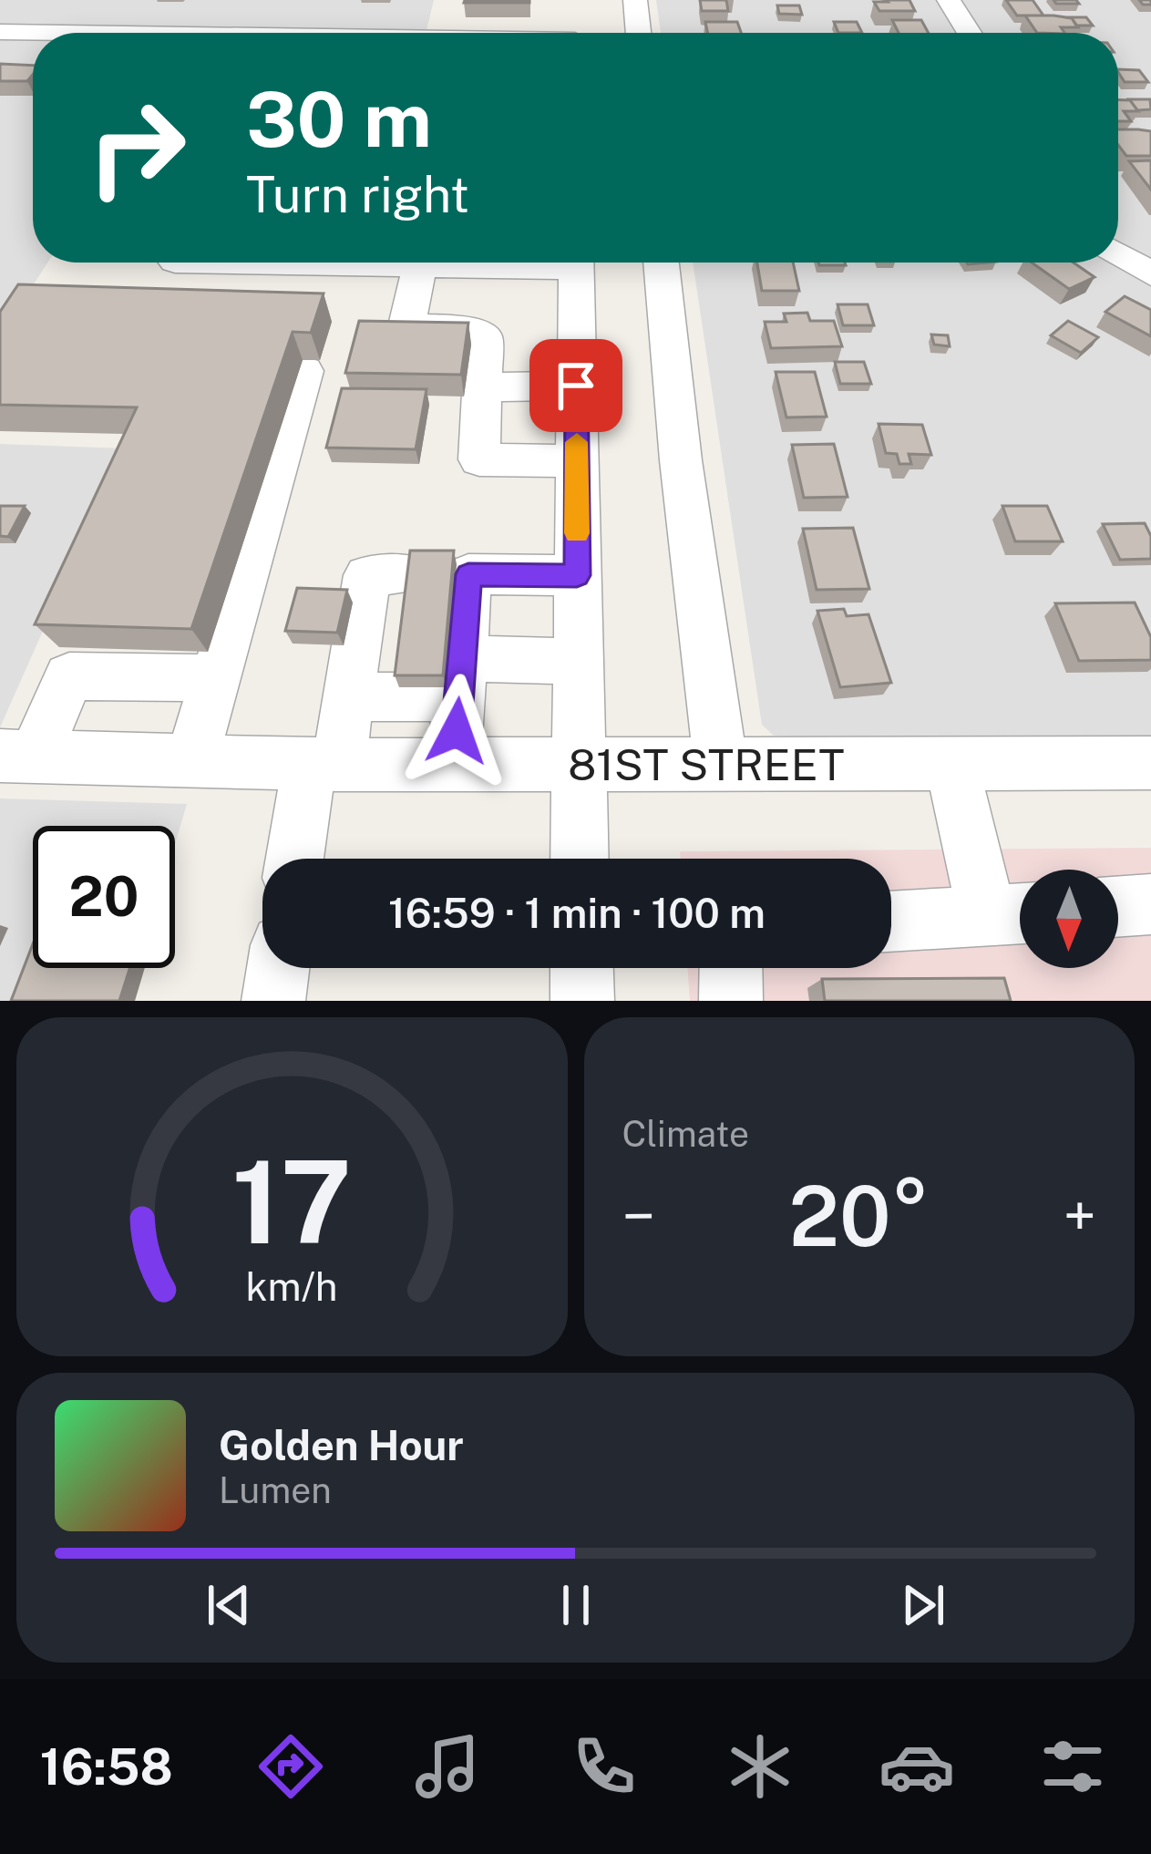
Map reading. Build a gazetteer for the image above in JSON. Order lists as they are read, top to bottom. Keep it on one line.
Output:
{"streets":{"street":["81ST STREET"]},"north":"bottom","page":{"turn":["30 m","Turn right"],"limit":"20","trip":"16:59 · 1 min · 100 m","tile":"Climate","heat":["−","20°","+"],"song":["Golden Hour","Lumen"],"tabs":"16:58","gauge":["17","km/h"]}}
